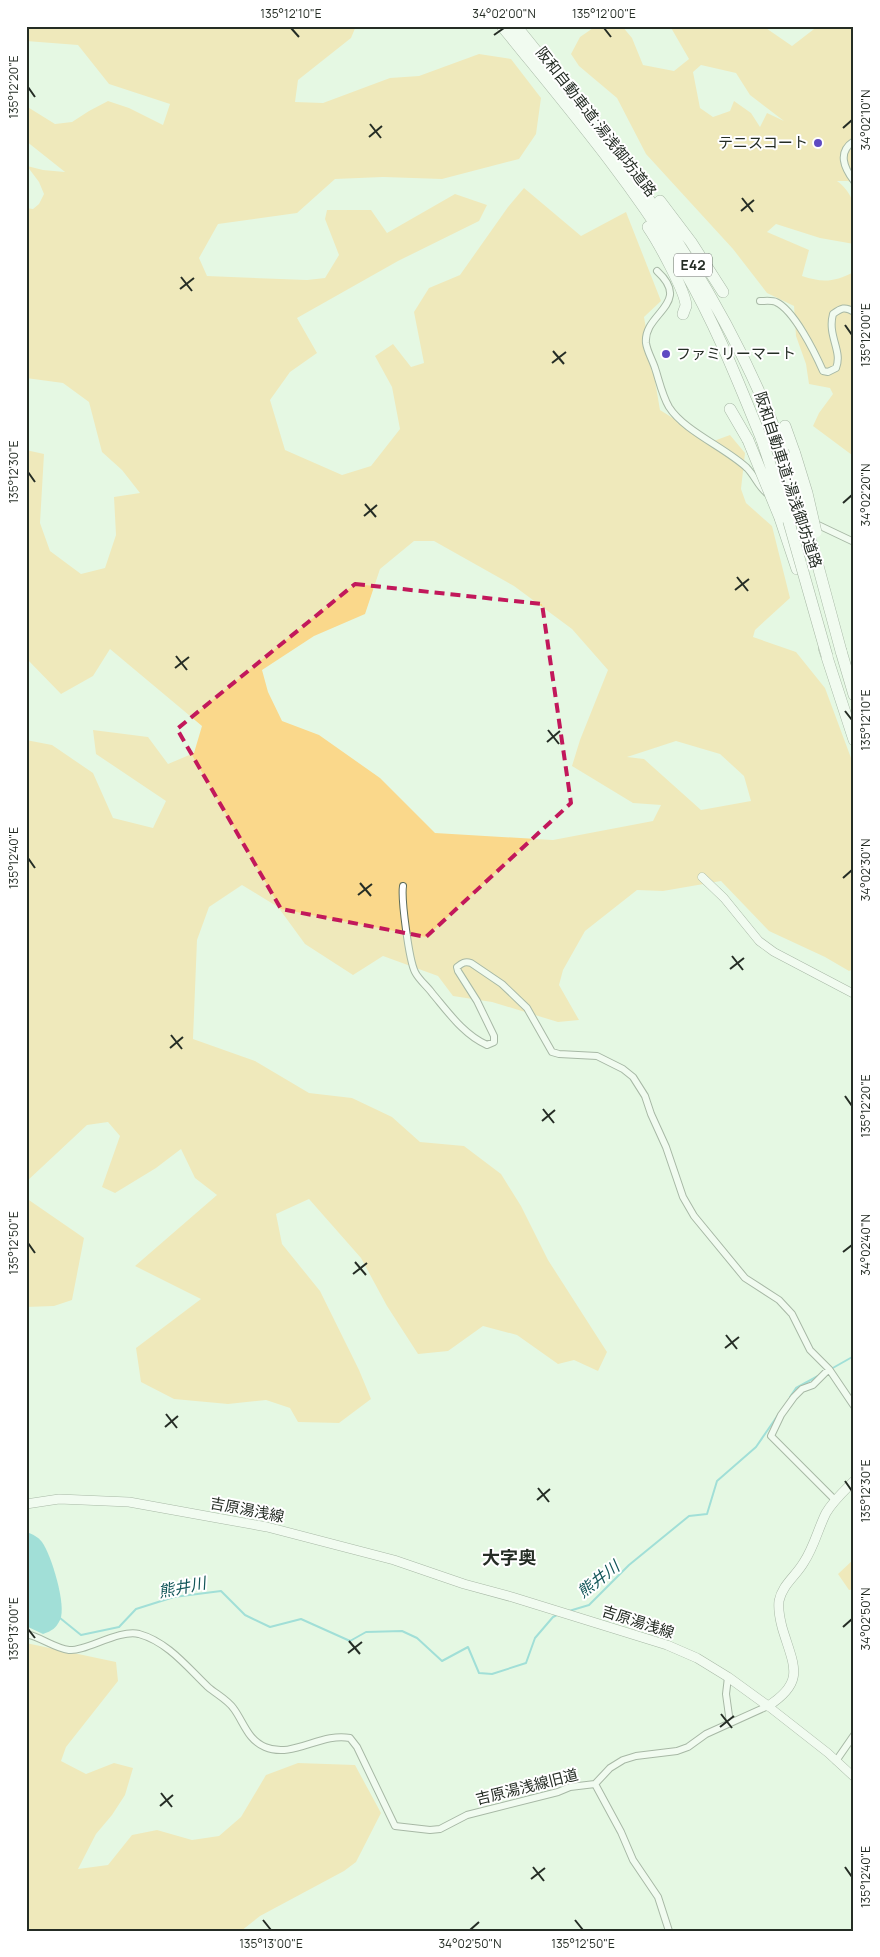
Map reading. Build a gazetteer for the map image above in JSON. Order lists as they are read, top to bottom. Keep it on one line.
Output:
{"streets":{"highway":["阪和自動車道;湯浅御坊道路","E42"],"main road":["吉原湯浅線"],"street":["吉原湯浅線旧道"]},"crossings":[["吉原湯浅線","吉原湯浅線旧道"]],"districts":["大字奥"],"water":["熊井川"],"places":["テニスコート","ファミリーマート"],"coordinates":["135°12'10\"E","34°02'00\"N","135°12'00\"E","135°12'20\"E","34°02'10\"N","135°12'30\"E","34°02'20\"N","135°12'40\"E","34°02'30\"N","135°12'50\"E","34°02'40\"N","34°02'50\"N","135°13'00\"E"]}
